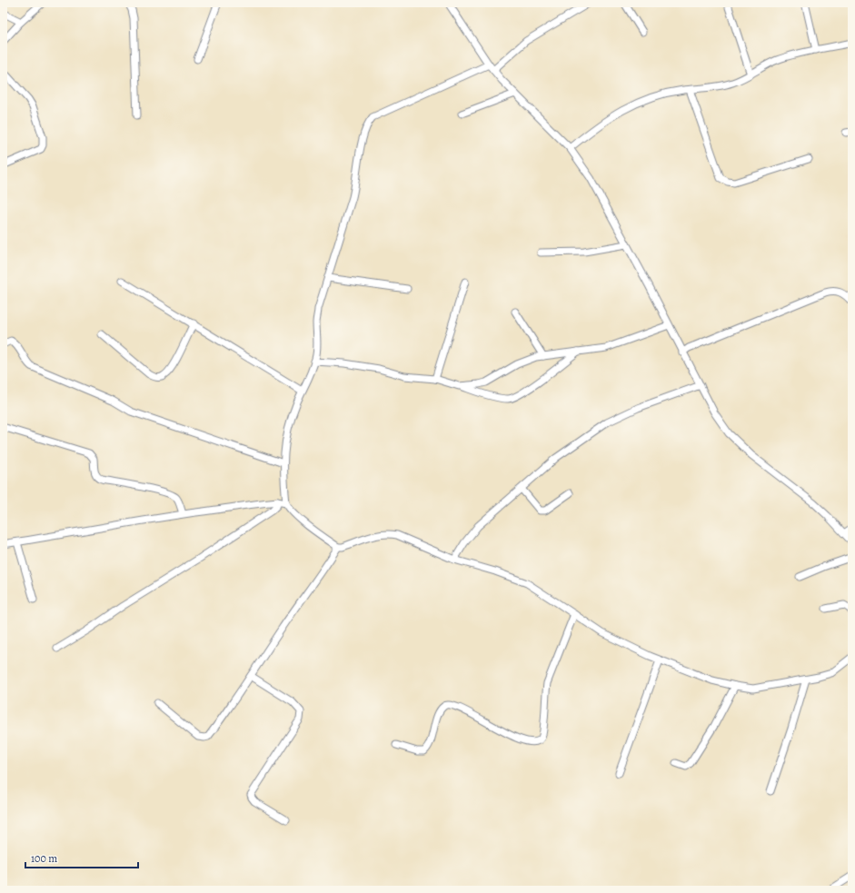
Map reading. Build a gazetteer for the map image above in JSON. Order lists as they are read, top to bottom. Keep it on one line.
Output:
{"scale_bar":"100 m"}
